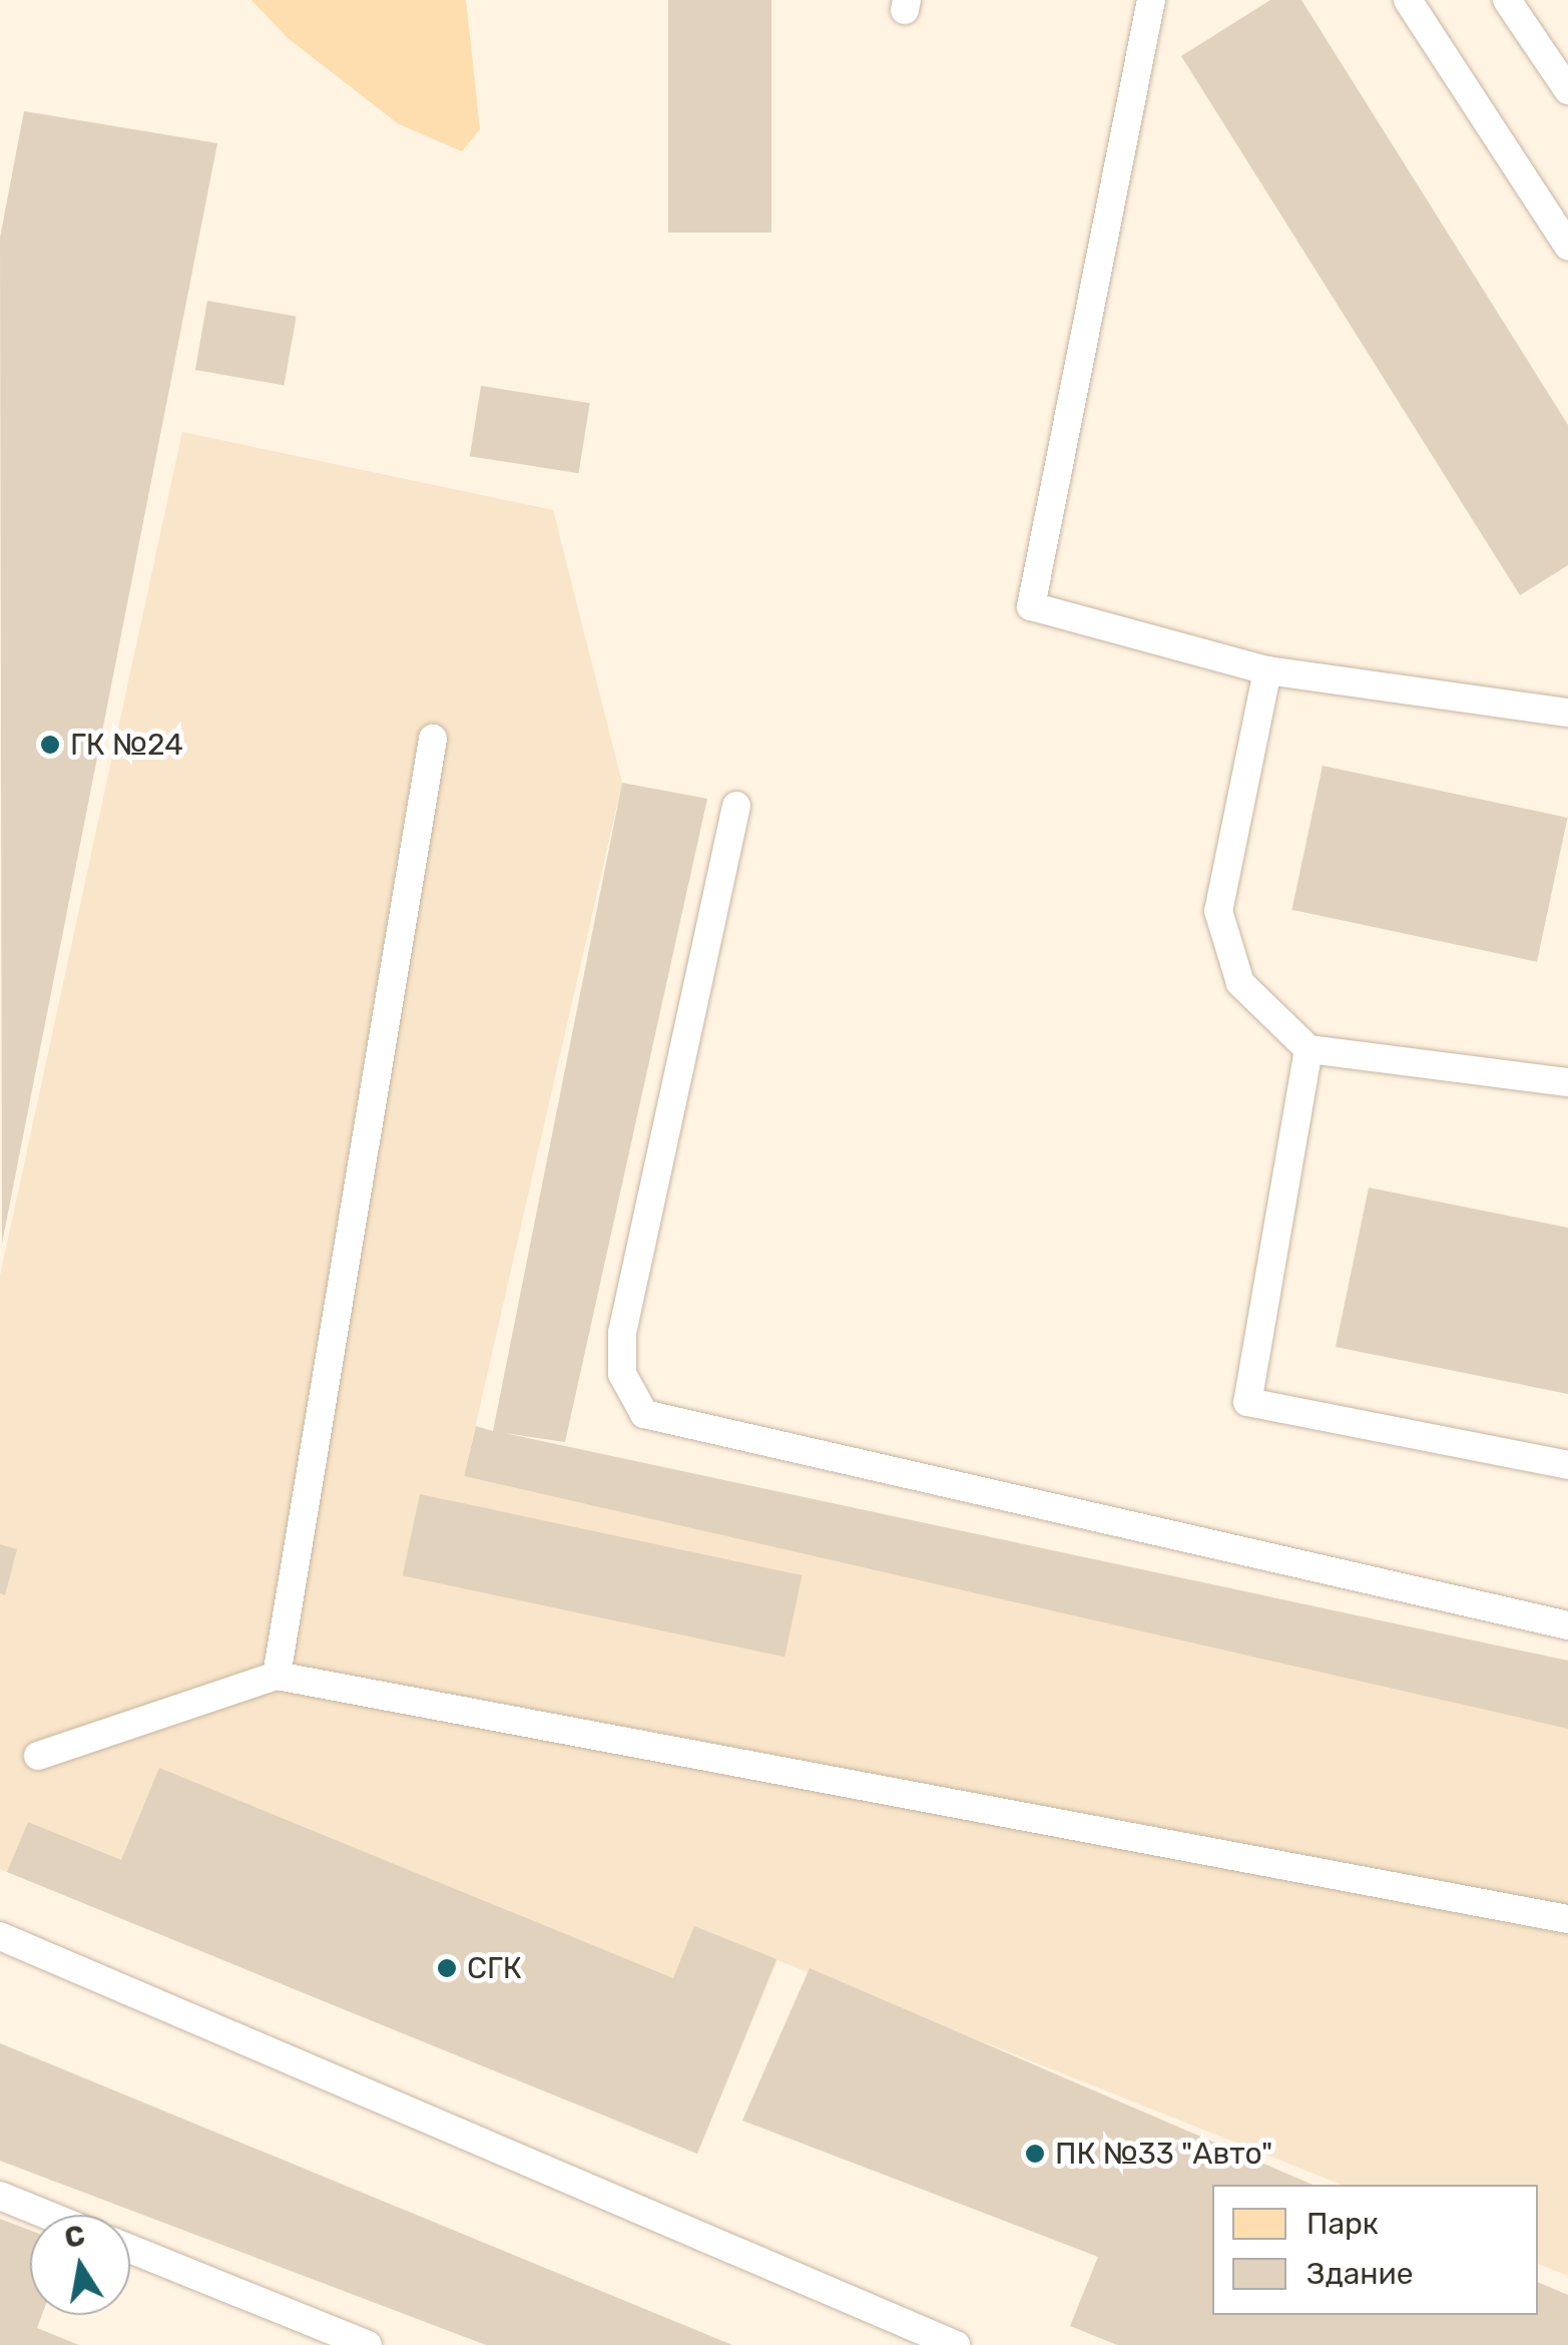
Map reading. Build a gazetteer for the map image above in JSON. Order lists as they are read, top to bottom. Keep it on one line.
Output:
{"places":["ГК №24","СГК","ПК №33 \"Авто\""],"legend":["Парк","Здание"],"north":"top"}
